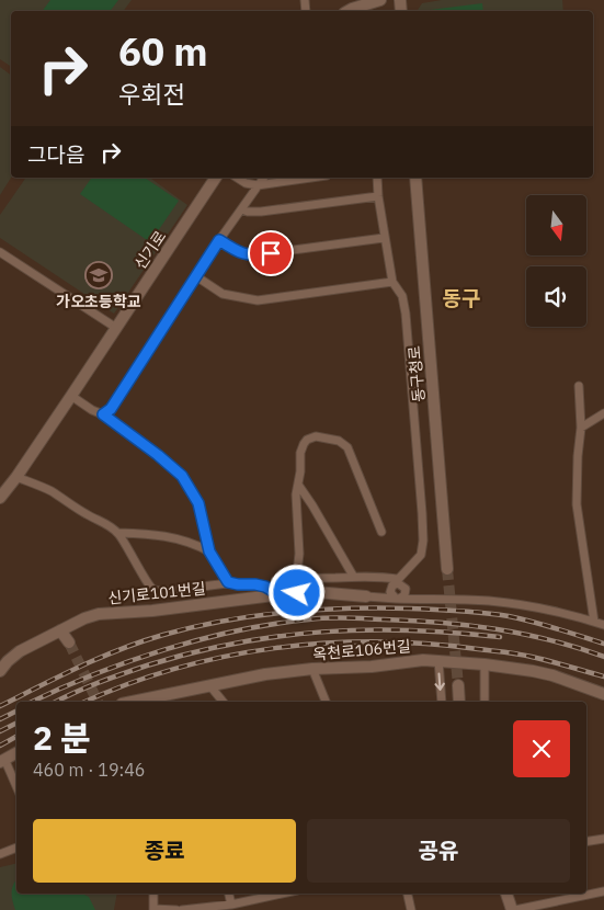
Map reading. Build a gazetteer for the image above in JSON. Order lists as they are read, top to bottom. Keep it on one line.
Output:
{"streets":{"street":["신기로","동구청로","신기로101번길","옥천로106번길"]},"districts":["동구"],"places":{"school or university":["가오초등학교"]},"north":"bottom","page":{"turn":["60 m","우회전"],"then":"그다음","heading":["2 분","460 m · 19:46"],"buttons":["종료","공유"]}}
